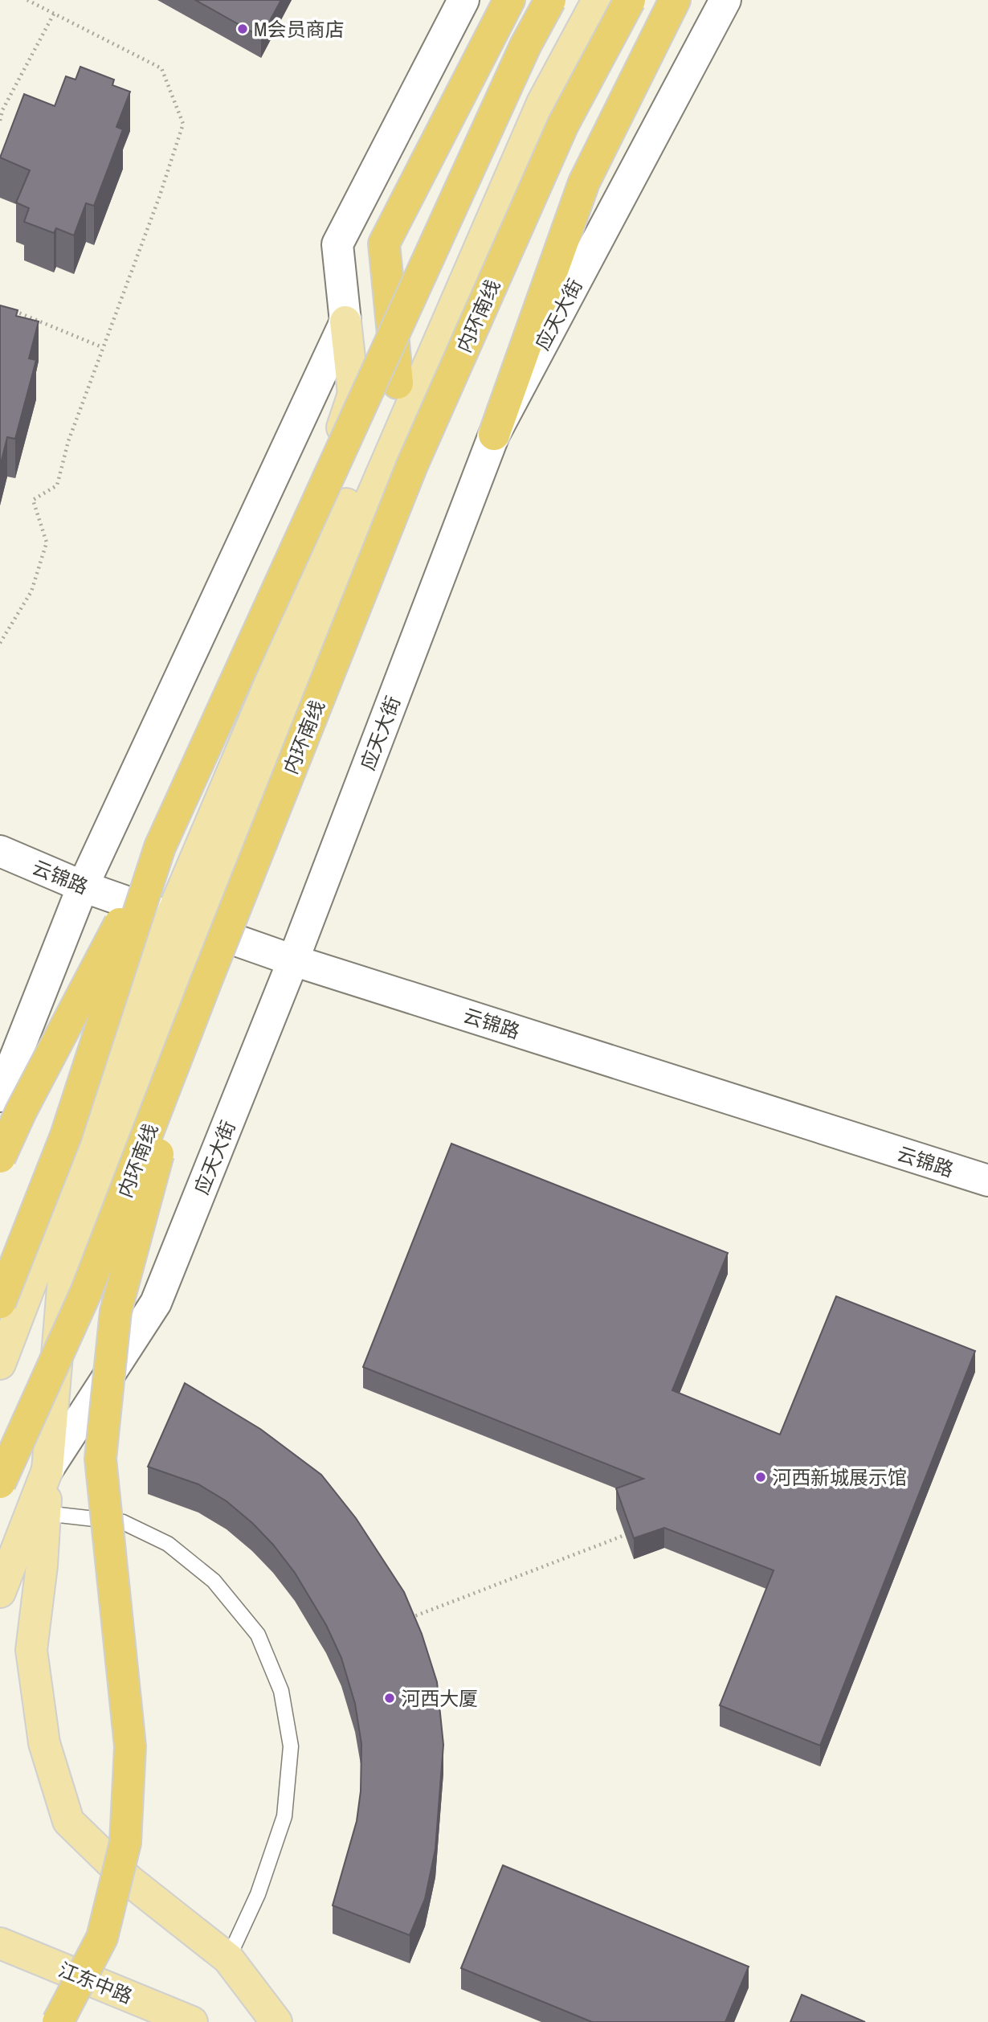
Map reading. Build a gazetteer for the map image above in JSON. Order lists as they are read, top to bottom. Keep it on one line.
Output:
{"streets":{"highway":["内环南线"],"main road":["应天大街","江东中路"],"street":["云锦路"]},"crossings":[["应天大街","云锦路"]],"places":["M会员商店","河西新城展示馆","河西大厦"]}
